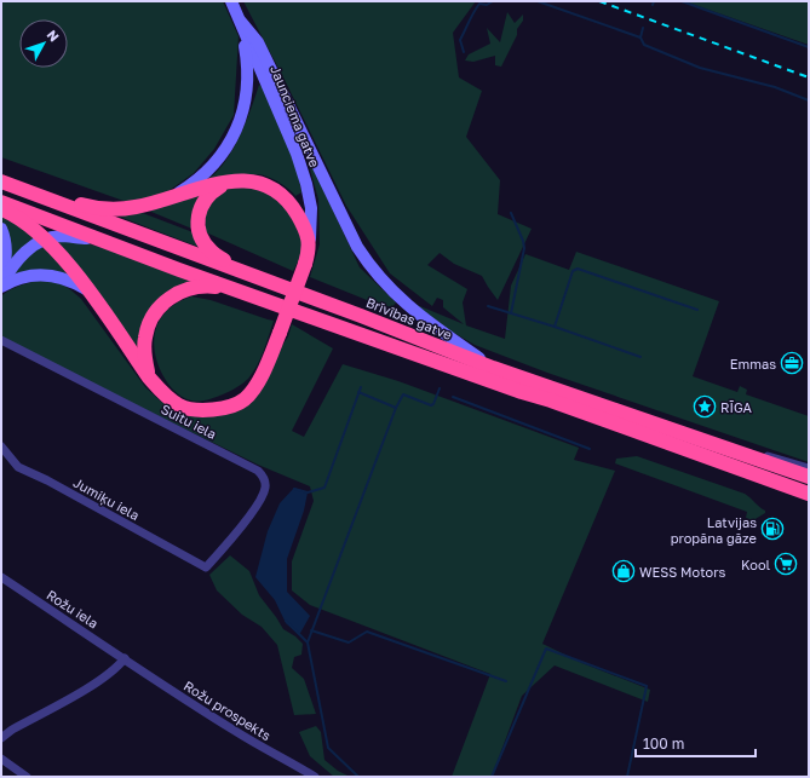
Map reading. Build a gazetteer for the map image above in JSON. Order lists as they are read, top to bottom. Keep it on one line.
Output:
{"streets":{"highway":["Brīvības gatve"],"main road":["Jaunciema gatve"],"street":["Suitu iela","Jumiķu iela","Rožu iela","Rožu prospekts"]},"crossings":[["Suitu iela","Jumiķu iela"],["Rožu iela","Rožu prospekts"]],"places":{"office":["Emmas"],"place":["RĪGA"],"fuel station":["Latvijas propāna gāze"],"supermarket":["Kool"],"shop":["WESS Motors"]},"scale_bar":"100 m","north":"top right"}
